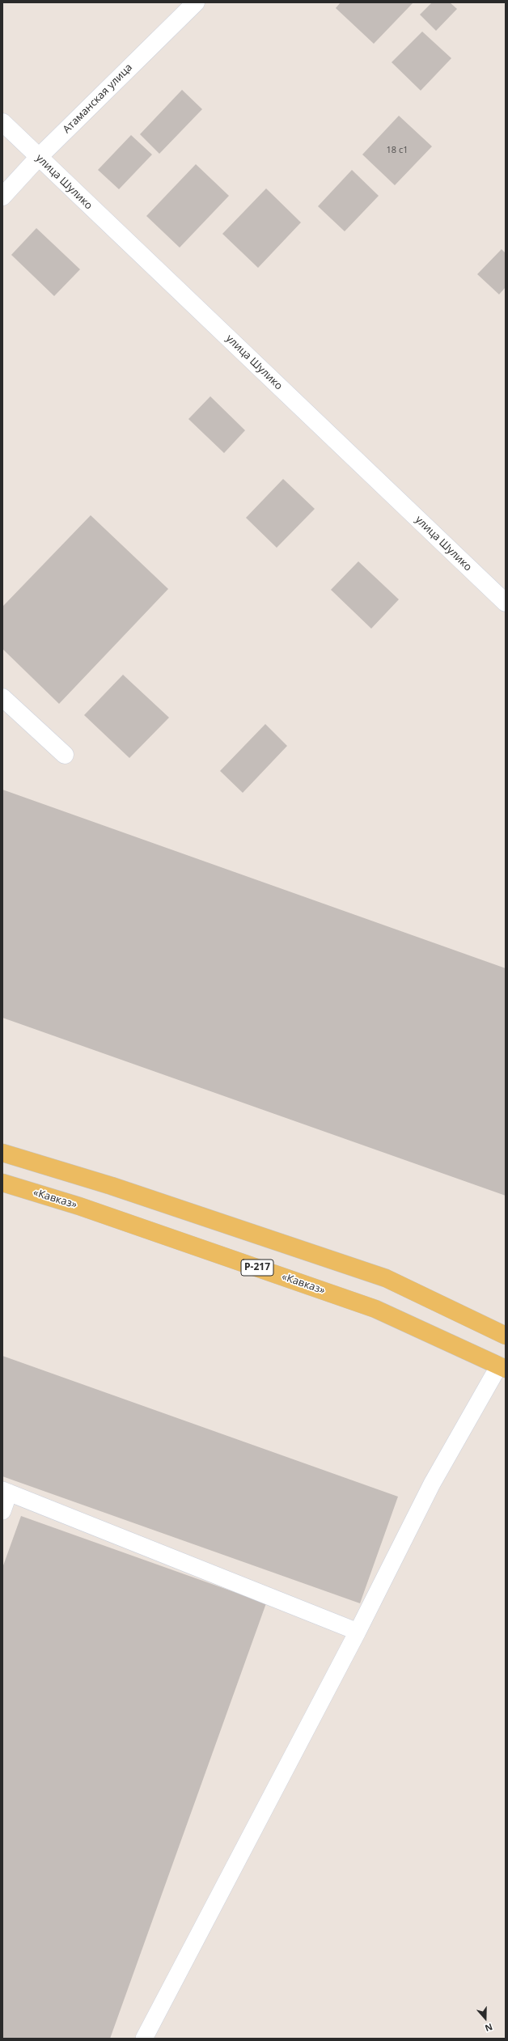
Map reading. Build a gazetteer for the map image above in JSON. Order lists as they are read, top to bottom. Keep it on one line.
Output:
{"streets":{"main road":["«Кавказ»","Р-217"],"street":["Атаманская улица","улица Шулико"]},"crossings":[["Атаманская улица","улица Шулико"]],"house_numbers":["18 с1"],"north":"bottom"}
